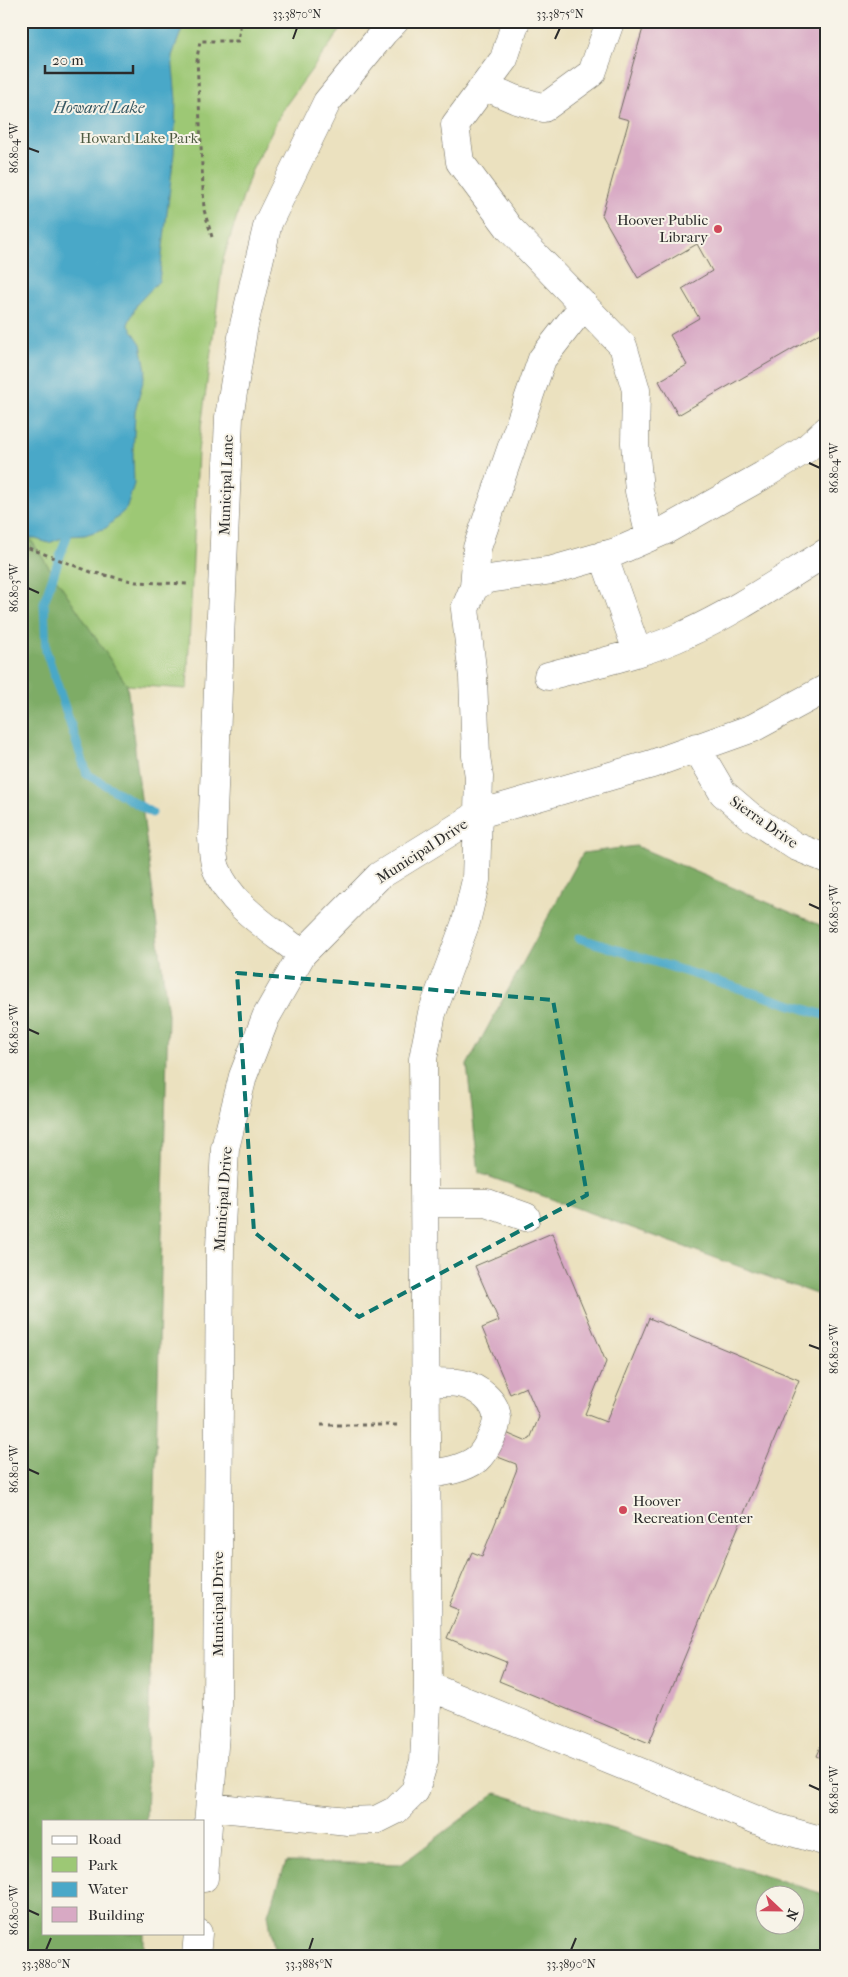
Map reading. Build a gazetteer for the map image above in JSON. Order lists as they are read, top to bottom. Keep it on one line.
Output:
{"streets":{"street":["Municipal Lane","Sierra Drive","Municipal Drive"]},"crossings":[["Municipal Lane","Municipal Drive"],["Sierra Drive","Municipal Drive"]],"water":["Howard Lake"],"parks":["Howard Lake Park"],"places":["Hoover Public Library","Hoover Recreation Center"],"legend":["Road","Park","Water","Building"],"scale_bar":"20 m","north":"right","coordinates":["33.3870°N","33.3875°N","86.804°W","86.803°W","86.802°W","86.801°W","86.800°W","33.3880°N","33.3885°N","33.3890°N"]}
